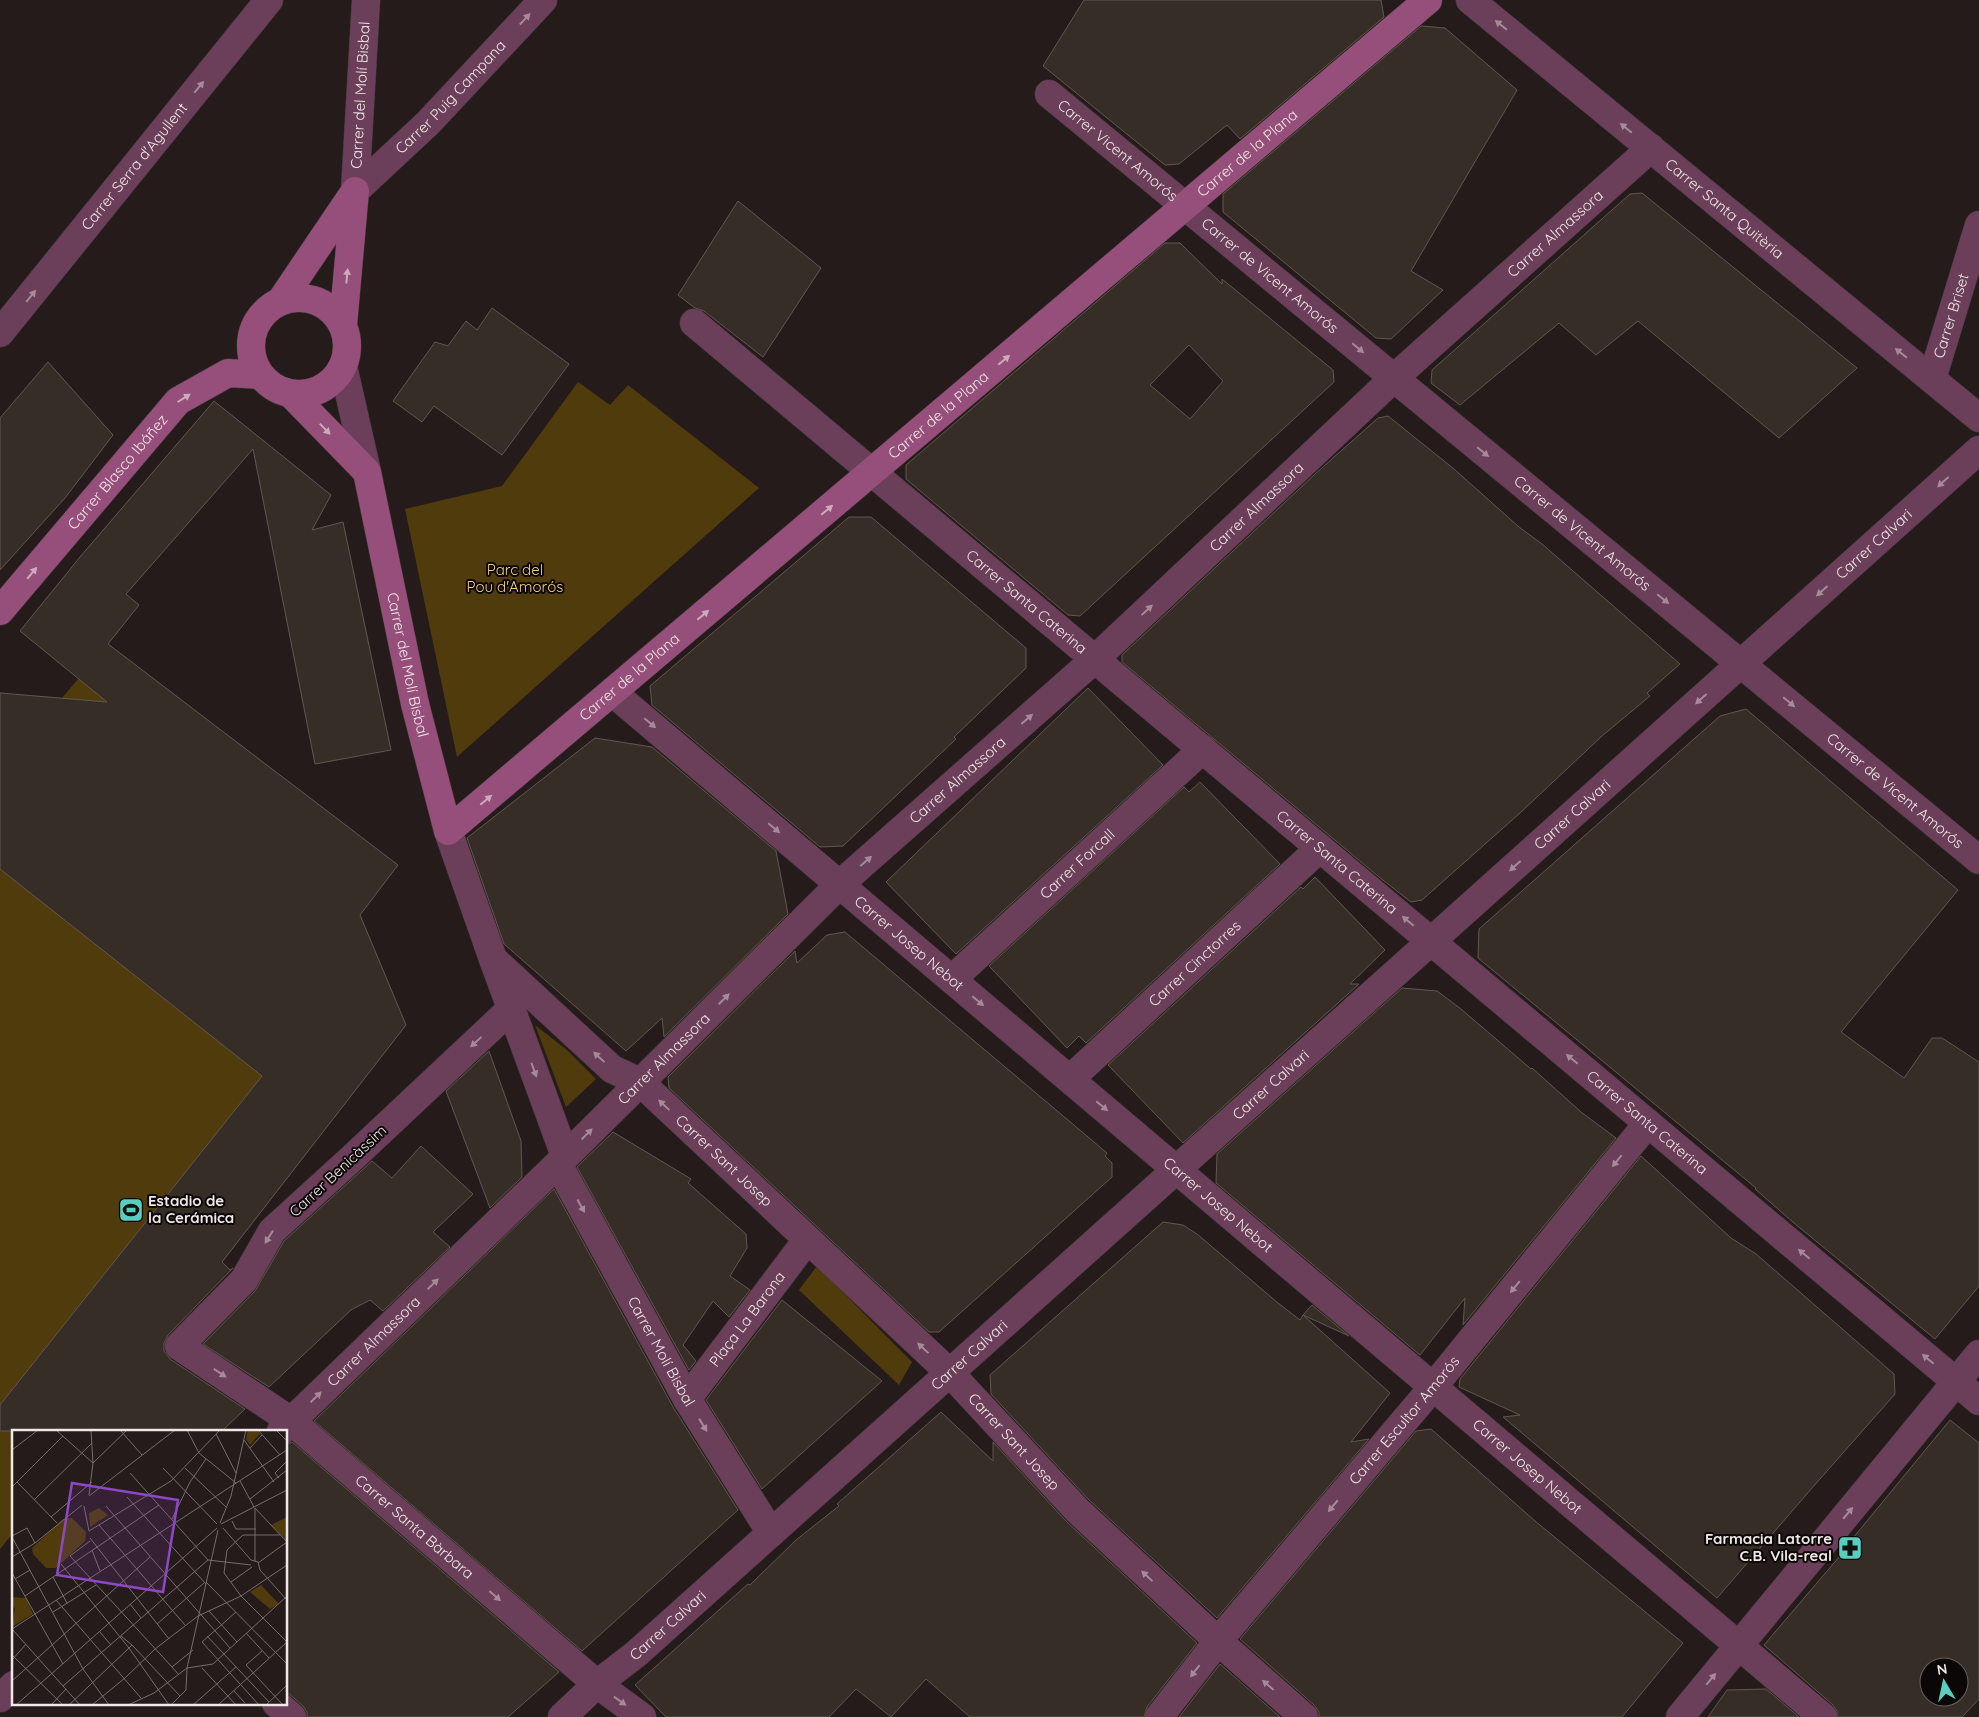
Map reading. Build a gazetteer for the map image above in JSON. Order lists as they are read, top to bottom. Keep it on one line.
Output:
{"streets":{"main road":["Carrer del Molí Bisbal","Carrer de la Plana","Carrer Blasco Ibáñez"],"street":["Carrer Puig Campana","Carrer Vicent Amorós","Carrer Serra d'Agullent","Carrer Santa Quitèria","Carrer Almassora","Carrer de Vicent Amorós","Carrer Briset","Carrer Calvari","Carrer Santa Caterina","Carrer Forcall","Carrer Josep Nebot","Carrer Cinctorres","Carrer Sant Josep","Carrer Benicàssim","Plaça La Barona","Carrer Molí Bisbal","Carrer Escultor Amorós","Carrer Santa Bàrbara"]},"crossings":[["Carrer del Molí Bisbal","Carrer Puig Campana"],["Carrer del Molí Bisbal","Carrer de la Plana"],["Carrer del Molí Bisbal","Carrer Blasco Ibáñez"],["Carrer del Molí Bisbal","Carrer Molí Bisbal"],["Carrer Vicent Amorós","Carrer de la Plana"],["Carrer Vicent Amorós","Carrer de Vicent Amorós"],["Carrer de la Plana","Carrer de Vicent Amorós"],["Carrer de la Plana","Carrer Santa Caterina"],["Carrer de la Plana","Carrer Josep Nebot"],["Carrer Santa Quitèria","Carrer Almassora"],["Carrer Santa Quitèria","Carrer Briset"],["Carrer Almassora","Carrer de Vicent Amorós"],["Carrer Almassora","Carrer Santa Caterina"],["Carrer Almassora","Carrer Josep Nebot"],["Carrer Almassora","Carrer Sant Josep"],["Carrer Almassora","Carrer Molí Bisbal"],["Carrer Almassora","Carrer Santa Bàrbara"],["Carrer de Vicent Amorós","Carrer Calvari"],["Carrer Calvari","Carrer Santa Caterina"],["Carrer Calvari","Carrer Josep Nebot"],["Carrer Calvari","Carrer Sant Josep"],["Carrer Calvari","Carrer Molí Bisbal"],["Carrer Calvari","Carrer Santa Bàrbara"],["Carrer Santa Caterina","Carrer Forcall"],["Carrer Santa Caterina","Carrer Cinctorres"],["Carrer Santa Caterina","Carrer Escultor Amorós"],["Carrer Forcall","Carrer Josep Nebot"],["Carrer Josep Nebot","Carrer Cinctorres"],["Carrer Josep Nebot","Carrer Escultor Amorós"],["Carrer Sant Josep","Plaça La Barona"],["Carrer Sant Josep","Carrer Escultor Amorós"],["Carrer Benicàssim","Carrer Molí Bisbal"],["Carrer Benicàssim","Carrer Santa Bàrbara"],["Plaça La Barona","Carrer Molí Bisbal"]],"one_way":["Carrer Puig Campana","Carrer de la Plana","Carrer Serra d'Agullent","Carrer Santa Quitèria","Carrer Almassora","Carrer de Vicent Amorós","Carrer Blasco Ibáñez","Carrer Calvari","Carrer Santa Caterina","Carrer Josep Nebot","Carrer Sant Josep","Carrer Benicàssim","Carrer Molí Bisbal","Carrer Escultor Amorós","Carrer Santa Bàrbara"],"parks":["Parc del Pou d'Amorós"],"places":{"sports":["Estadio de la Cerámica"],"pharmacy":["Farmacia Latorre C.B. Vila-real"]},"north":"top"}
